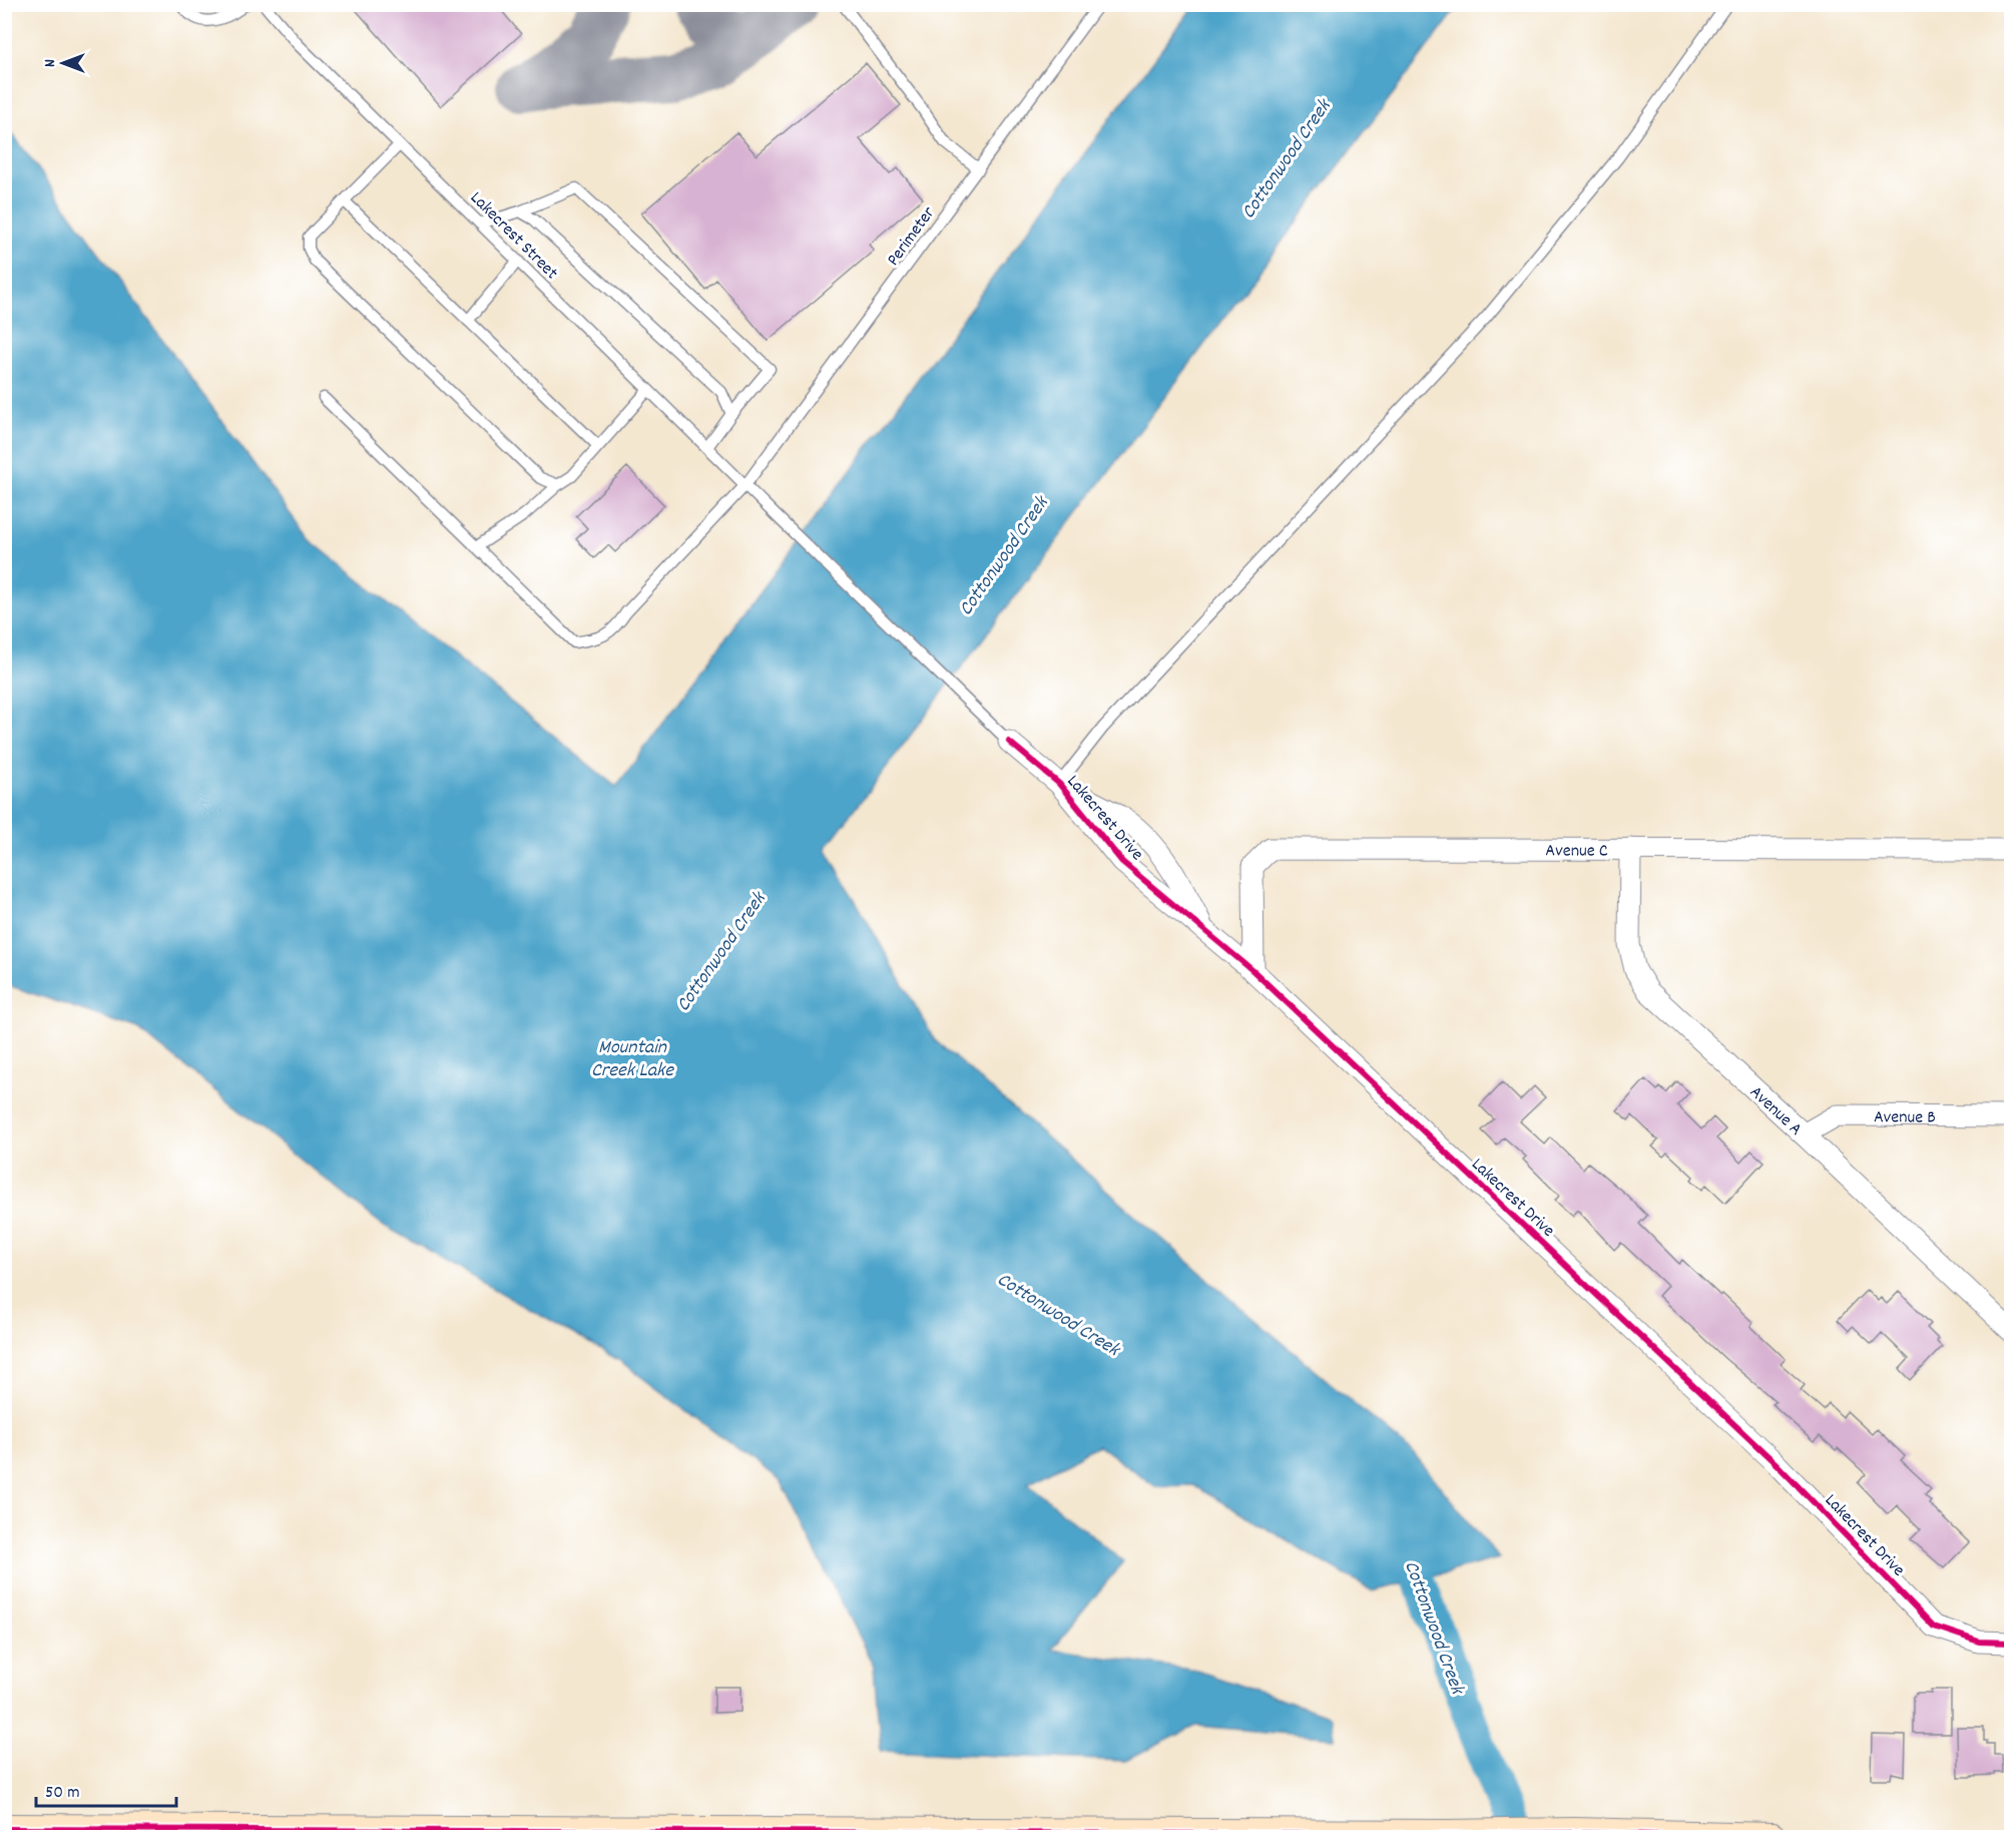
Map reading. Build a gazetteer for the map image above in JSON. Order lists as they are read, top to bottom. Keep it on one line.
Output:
{"streets":{"street":["Lakecrest Drive","Avenue C","Avenue A","Avenue B"],"lane":["Lakecrest Street","Perimeter"]},"crossings":[["Lakecrest Street","Perimeter"],["Lakecrest Street","Lakecrest Drive"],["Perimeter","Lakecrest Drive"],["Lakecrest Drive","Avenue C"],["Avenue C","Avenue A"],["Avenue A","Avenue B"]],"water":["Cottonwood Creek","Mountain Creek Lake"],"scale_bar":"50 m","north":"left"}
